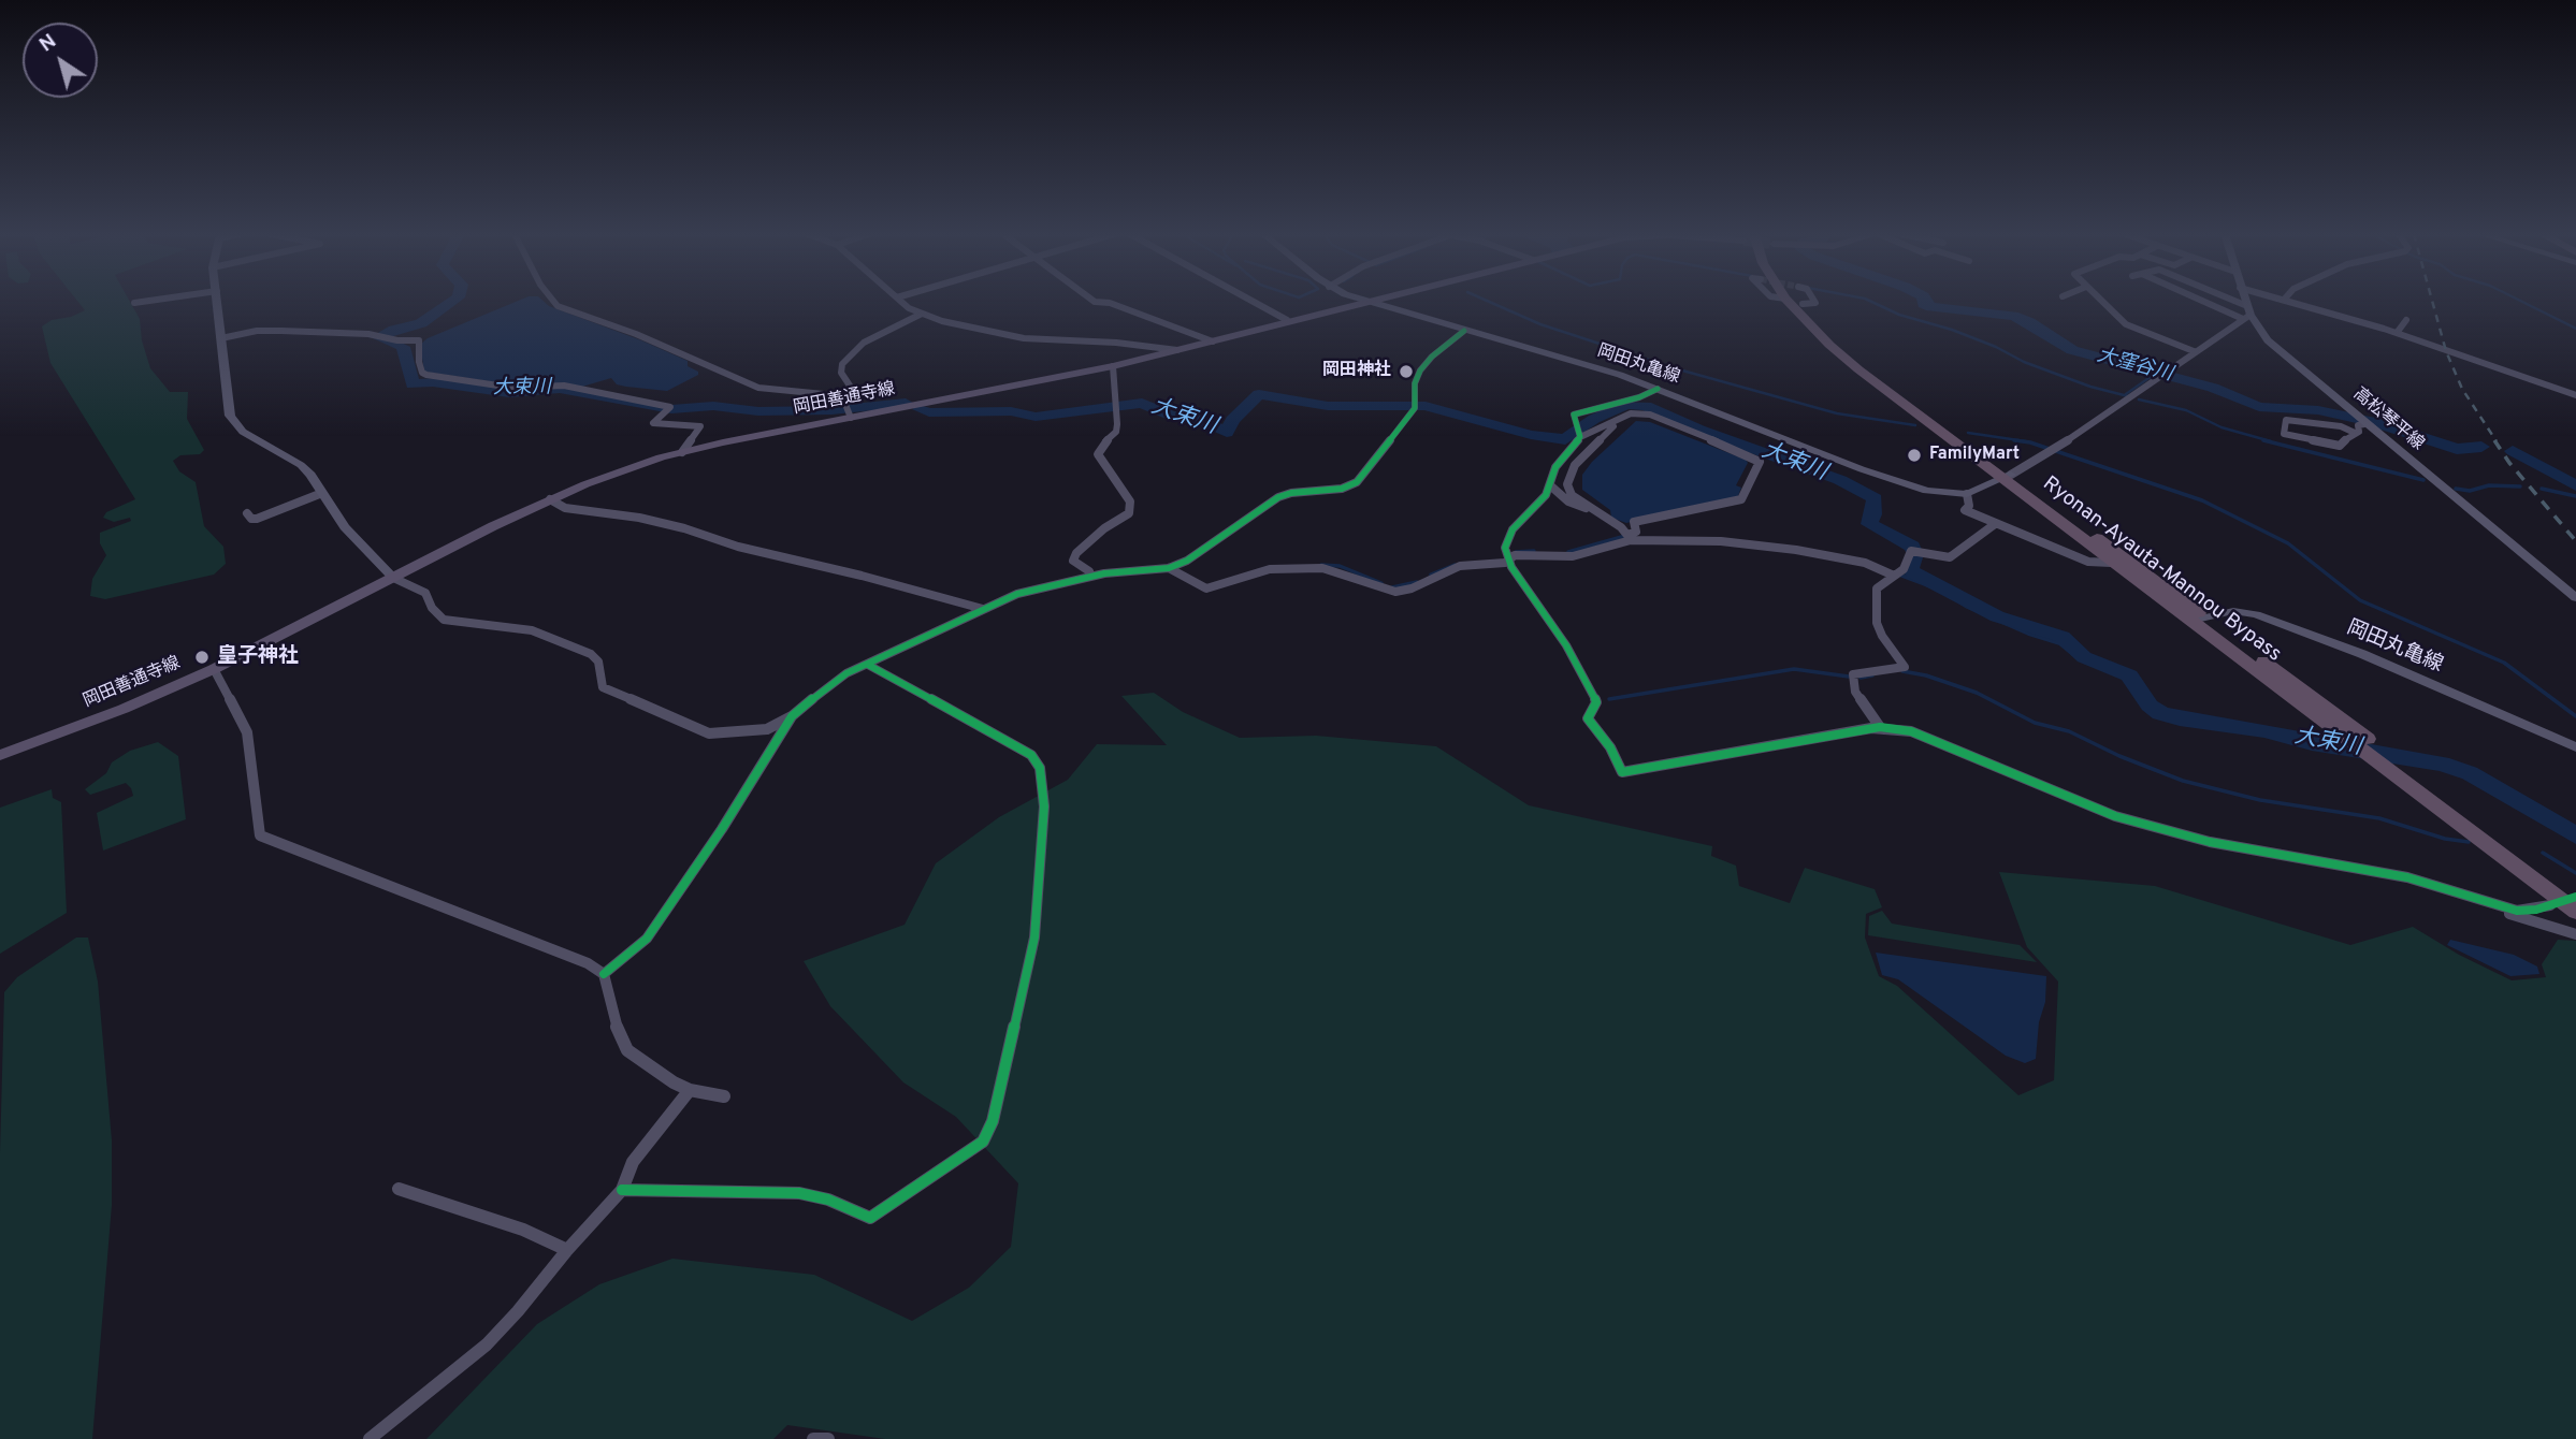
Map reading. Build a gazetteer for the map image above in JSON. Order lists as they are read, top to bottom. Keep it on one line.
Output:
{"streets":{"highway":["Ryonan-Ayauta-Mannou Bypass"],"main road":["岡田丸亀線","岡田善通寺線","高松琴平線"]},"crossings":[["岡田丸亀線","岡田善通寺線"],["岡田丸亀線","Ryonan-Ayauta-Mannou Bypass"]],"water":["大窪谷川","大束川"],"places":["岡田神社","FamilyMart","皇子神社"],"north":"top left"}
